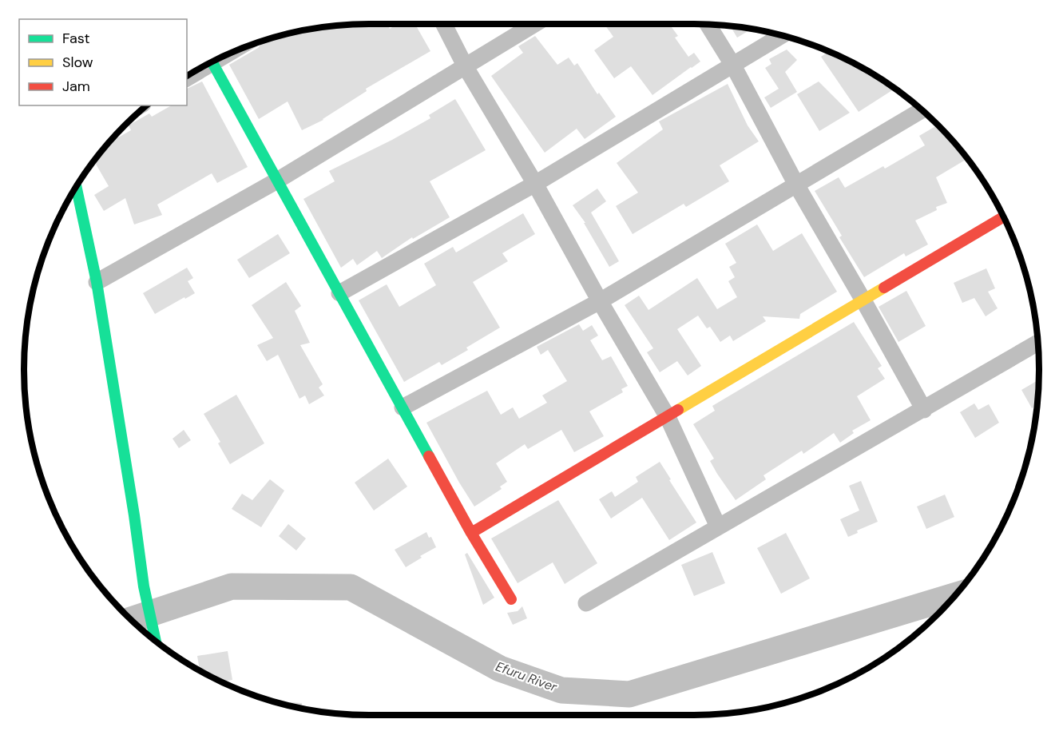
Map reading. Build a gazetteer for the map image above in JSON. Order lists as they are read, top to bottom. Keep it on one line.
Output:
{"water":["Efuru River"],"legend":["Fast","Slow","Jam"]}
